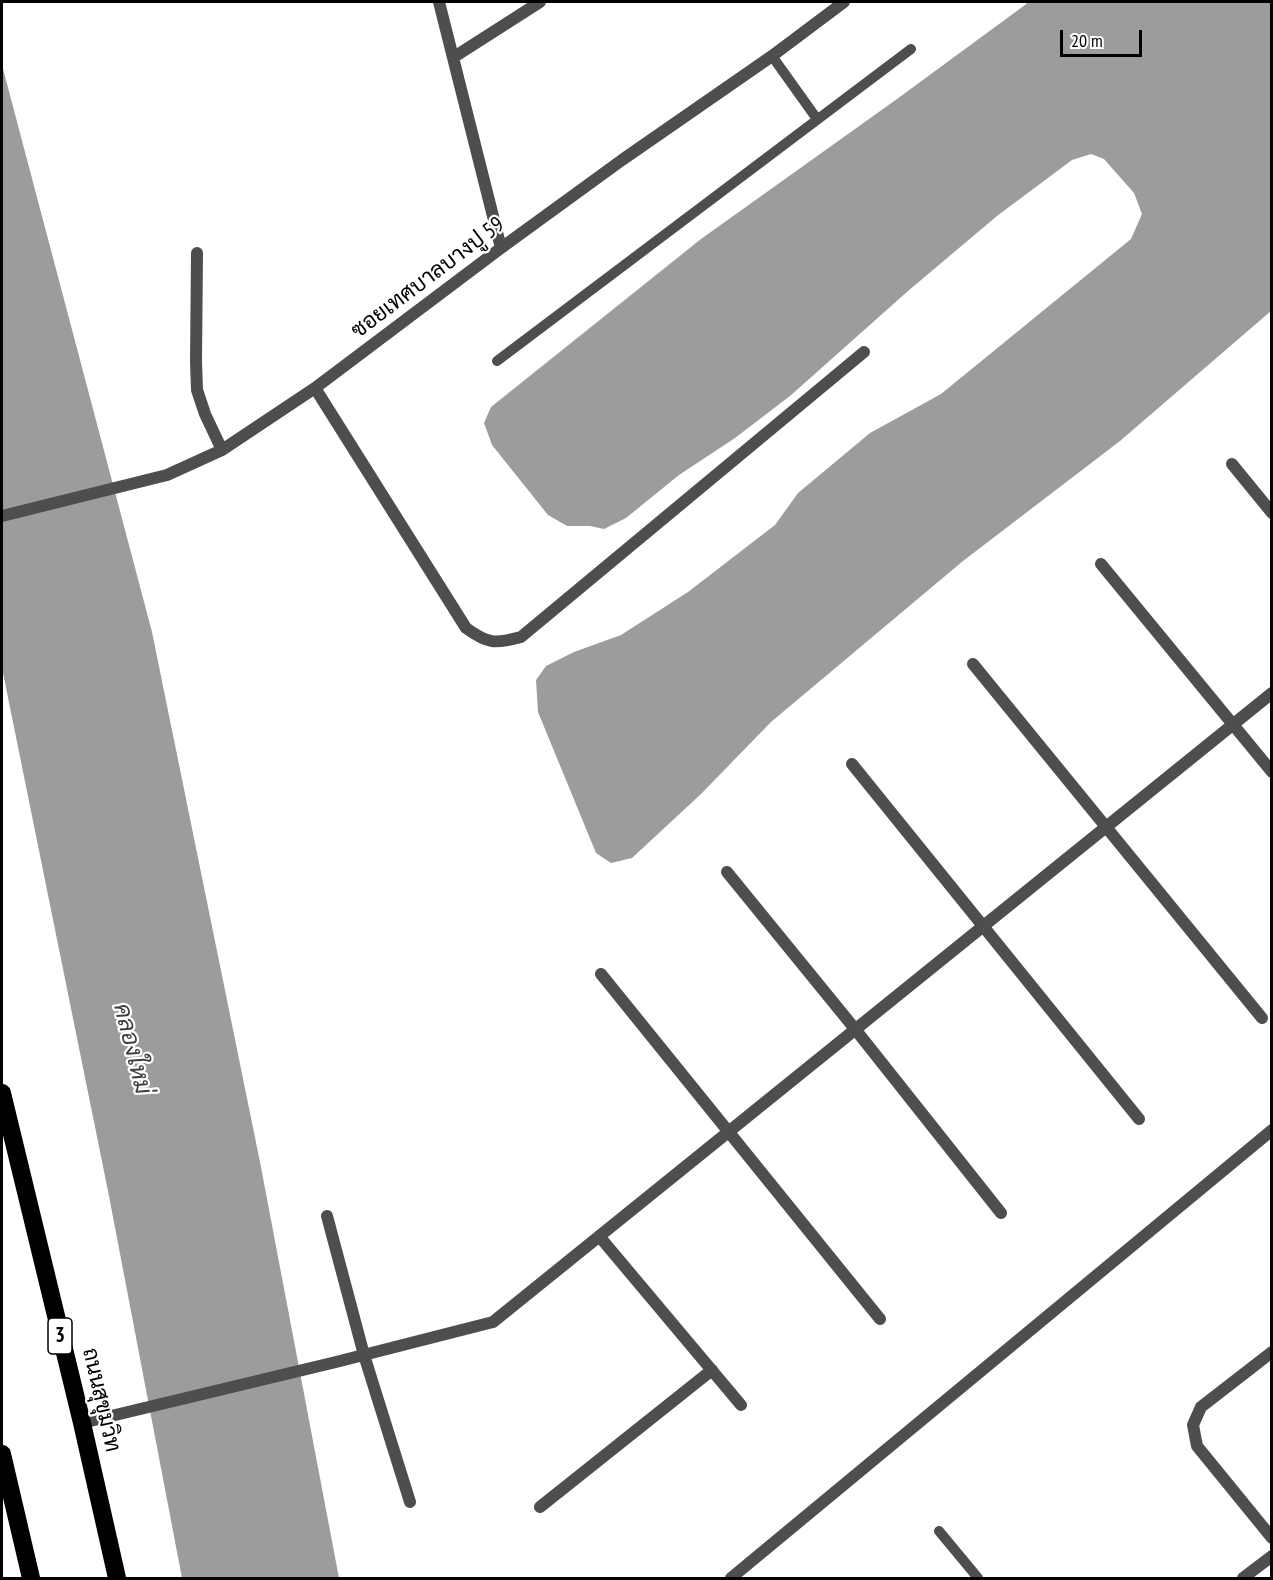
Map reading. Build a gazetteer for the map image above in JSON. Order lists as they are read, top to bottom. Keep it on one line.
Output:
{"streets":{"highway":["3","ถนนสุขุมวิท"],"street":["ซอยเทศบาลบางปู 59"]},"water":["คลองใหม่"],"scale_bar":"20 m"}
